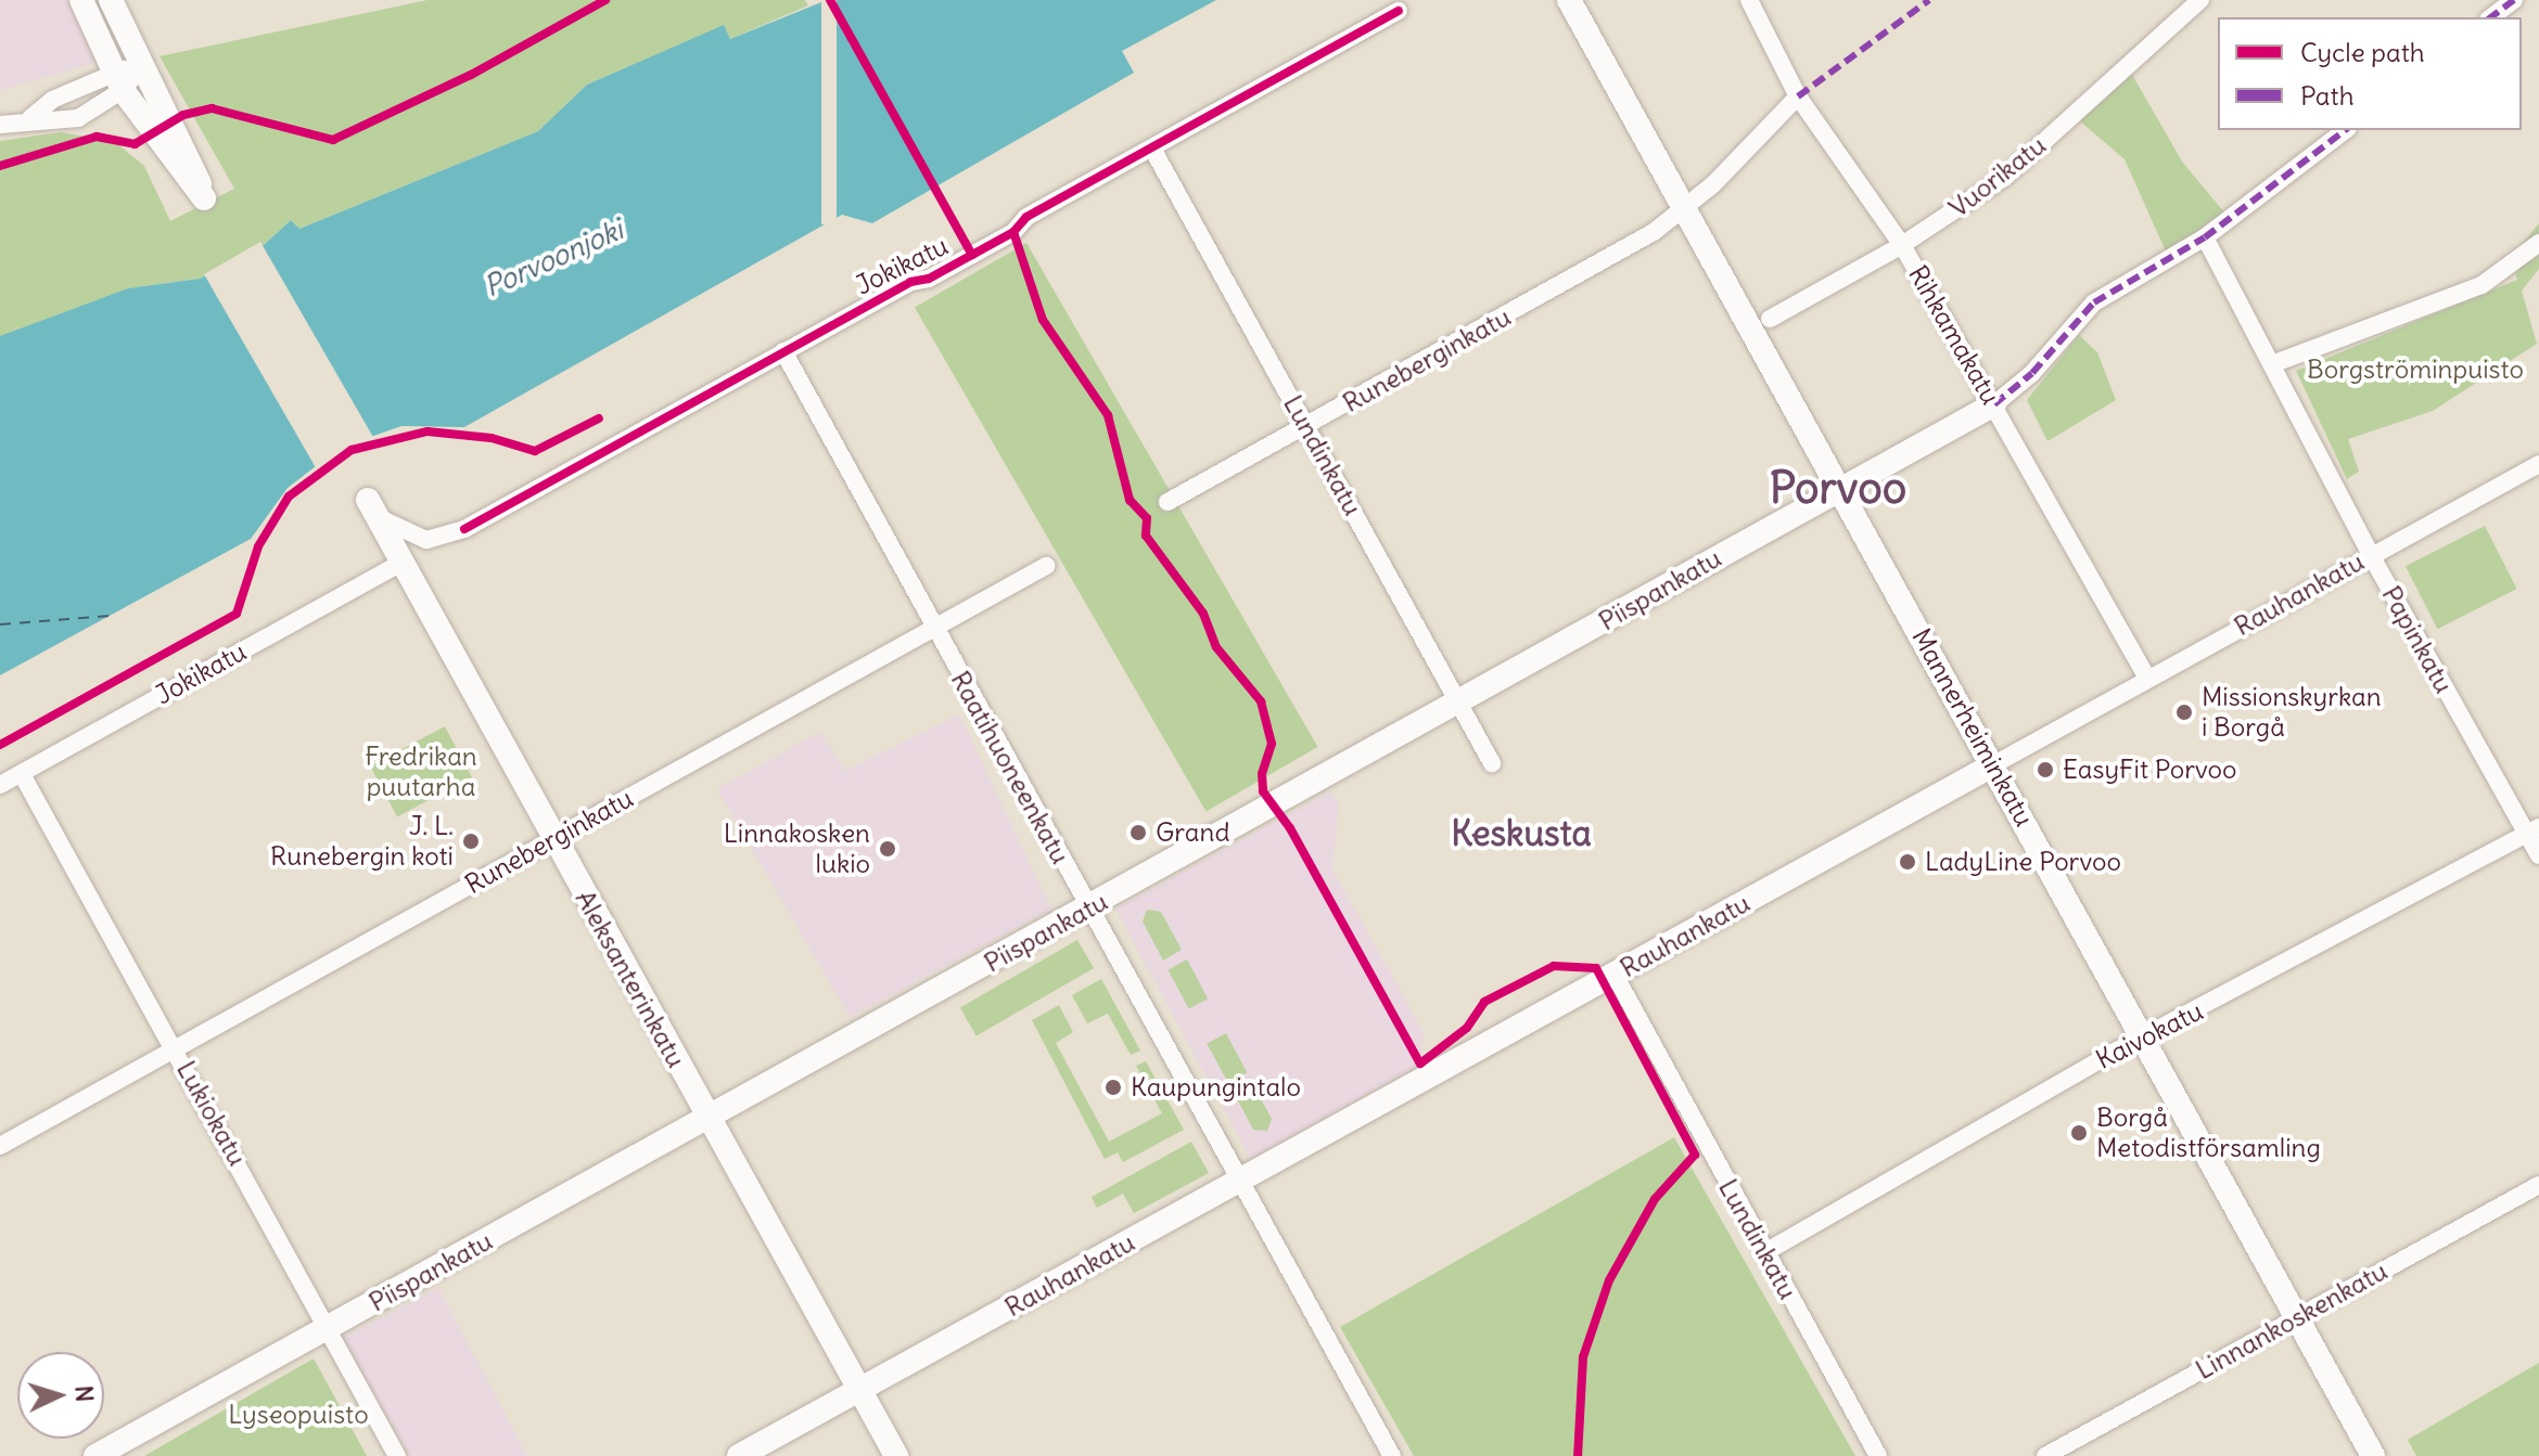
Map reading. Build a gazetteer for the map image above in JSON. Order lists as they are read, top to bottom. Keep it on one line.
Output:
{"streets":{"main road":["Piispankatu","Rauhankatu","Mannerheiminkatu","Aleksanterinkatu"],"street":["Vuorikatu","Jokikatu","Rihkamakatu","Runeberginkatu","Lundinkatu","Papinkatu","Raatihuoneenkatu","Kaivokatu","Lukiokatu","Linnankoskenkatu"]},"crossings":[["Vuorikatu","Rihkamakatu"],["Jokikatu","Lundinkatu"],["Jokikatu","Raatihuoneenkatu"],["Jokikatu","Aleksanterinkatu"],["Jokikatu","Lukiokatu"],["Rihkamakatu","Runeberginkatu"],["Rihkamakatu","Piispankatu"],["Rihkamakatu","Rauhankatu"],["Runeberginkatu","Lundinkatu"],["Runeberginkatu","Mannerheiminkatu"],["Runeberginkatu","Raatihuoneenkatu"],["Runeberginkatu","Aleksanterinkatu"],["Runeberginkatu","Lukiokatu"],["Lundinkatu","Piispankatu"],["Lundinkatu","Rauhankatu"],["Lundinkatu","Kaivokatu"],["Piispankatu","Mannerheiminkatu"],["Piispankatu","Raatihuoneenkatu"],["Piispankatu","Aleksanterinkatu"],["Piispankatu","Lukiokatu"],["Rauhankatu","Papinkatu"],["Rauhankatu","Mannerheiminkatu"],["Rauhankatu","Raatihuoneenkatu"],["Rauhankatu","Aleksanterinkatu"],["Papinkatu","Kaivokatu"],["Mannerheiminkatu","Kaivokatu"],["Mannerheiminkatu","Linnankoskenkatu"]],"districts":["Porvoo","Keskusta"],"water":["Porvoonjoki"],"parks":["Borgströminpuisto","Fredrikan puutarha","Lyseopuisto"],"places":["Missionskyrkan i Borgå","EasyFit Porvoo","Grand","J. L. Runebergin koti","Linnakosken lukio","LadyLine Porvoo","Kaupungintalo","Borgå Metodistförsamling"],"legend":["Cycle path","Path"],"north":"right"}
